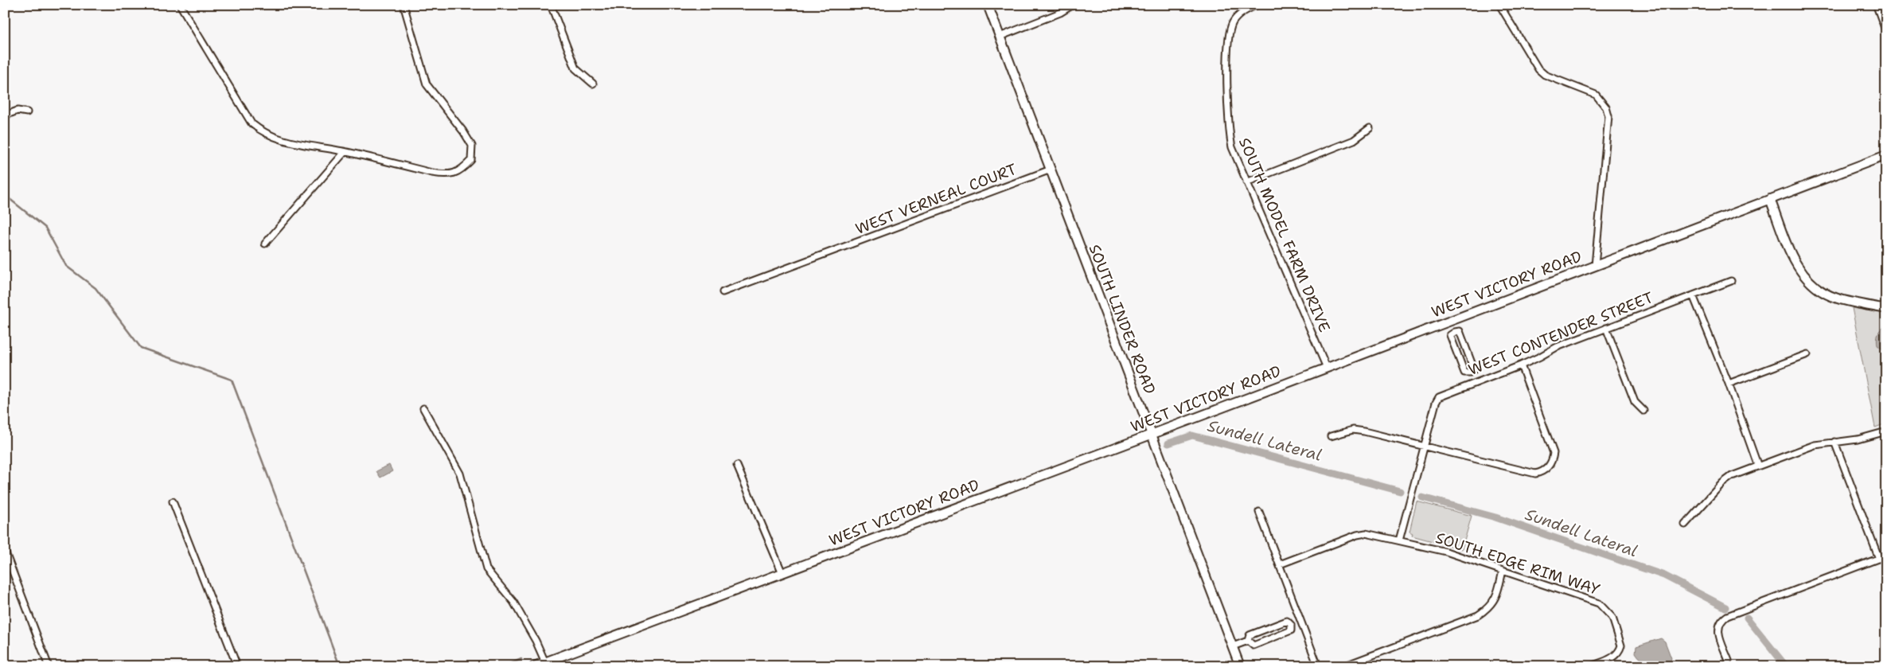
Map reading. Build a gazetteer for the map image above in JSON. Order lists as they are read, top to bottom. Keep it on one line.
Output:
{"streets":{"main road":["WEST VICTORY ROAD","SOUTH LINDER ROAD"],"street":["WEST VERNEAL COURT","SOUTH MODEL FARM DRIVE","WEST CONTENDER STREET","SOUTH EDGE RIM WAY"]},"crossings":[["WEST VERNEAL COURT","SOUTH LINDER ROAD"],["SOUTH MODEL FARM DRIVE","WEST VICTORY ROAD"],["WEST VICTORY ROAD","SOUTH LINDER ROAD"]],"water":["Sundell Lateral"]}
